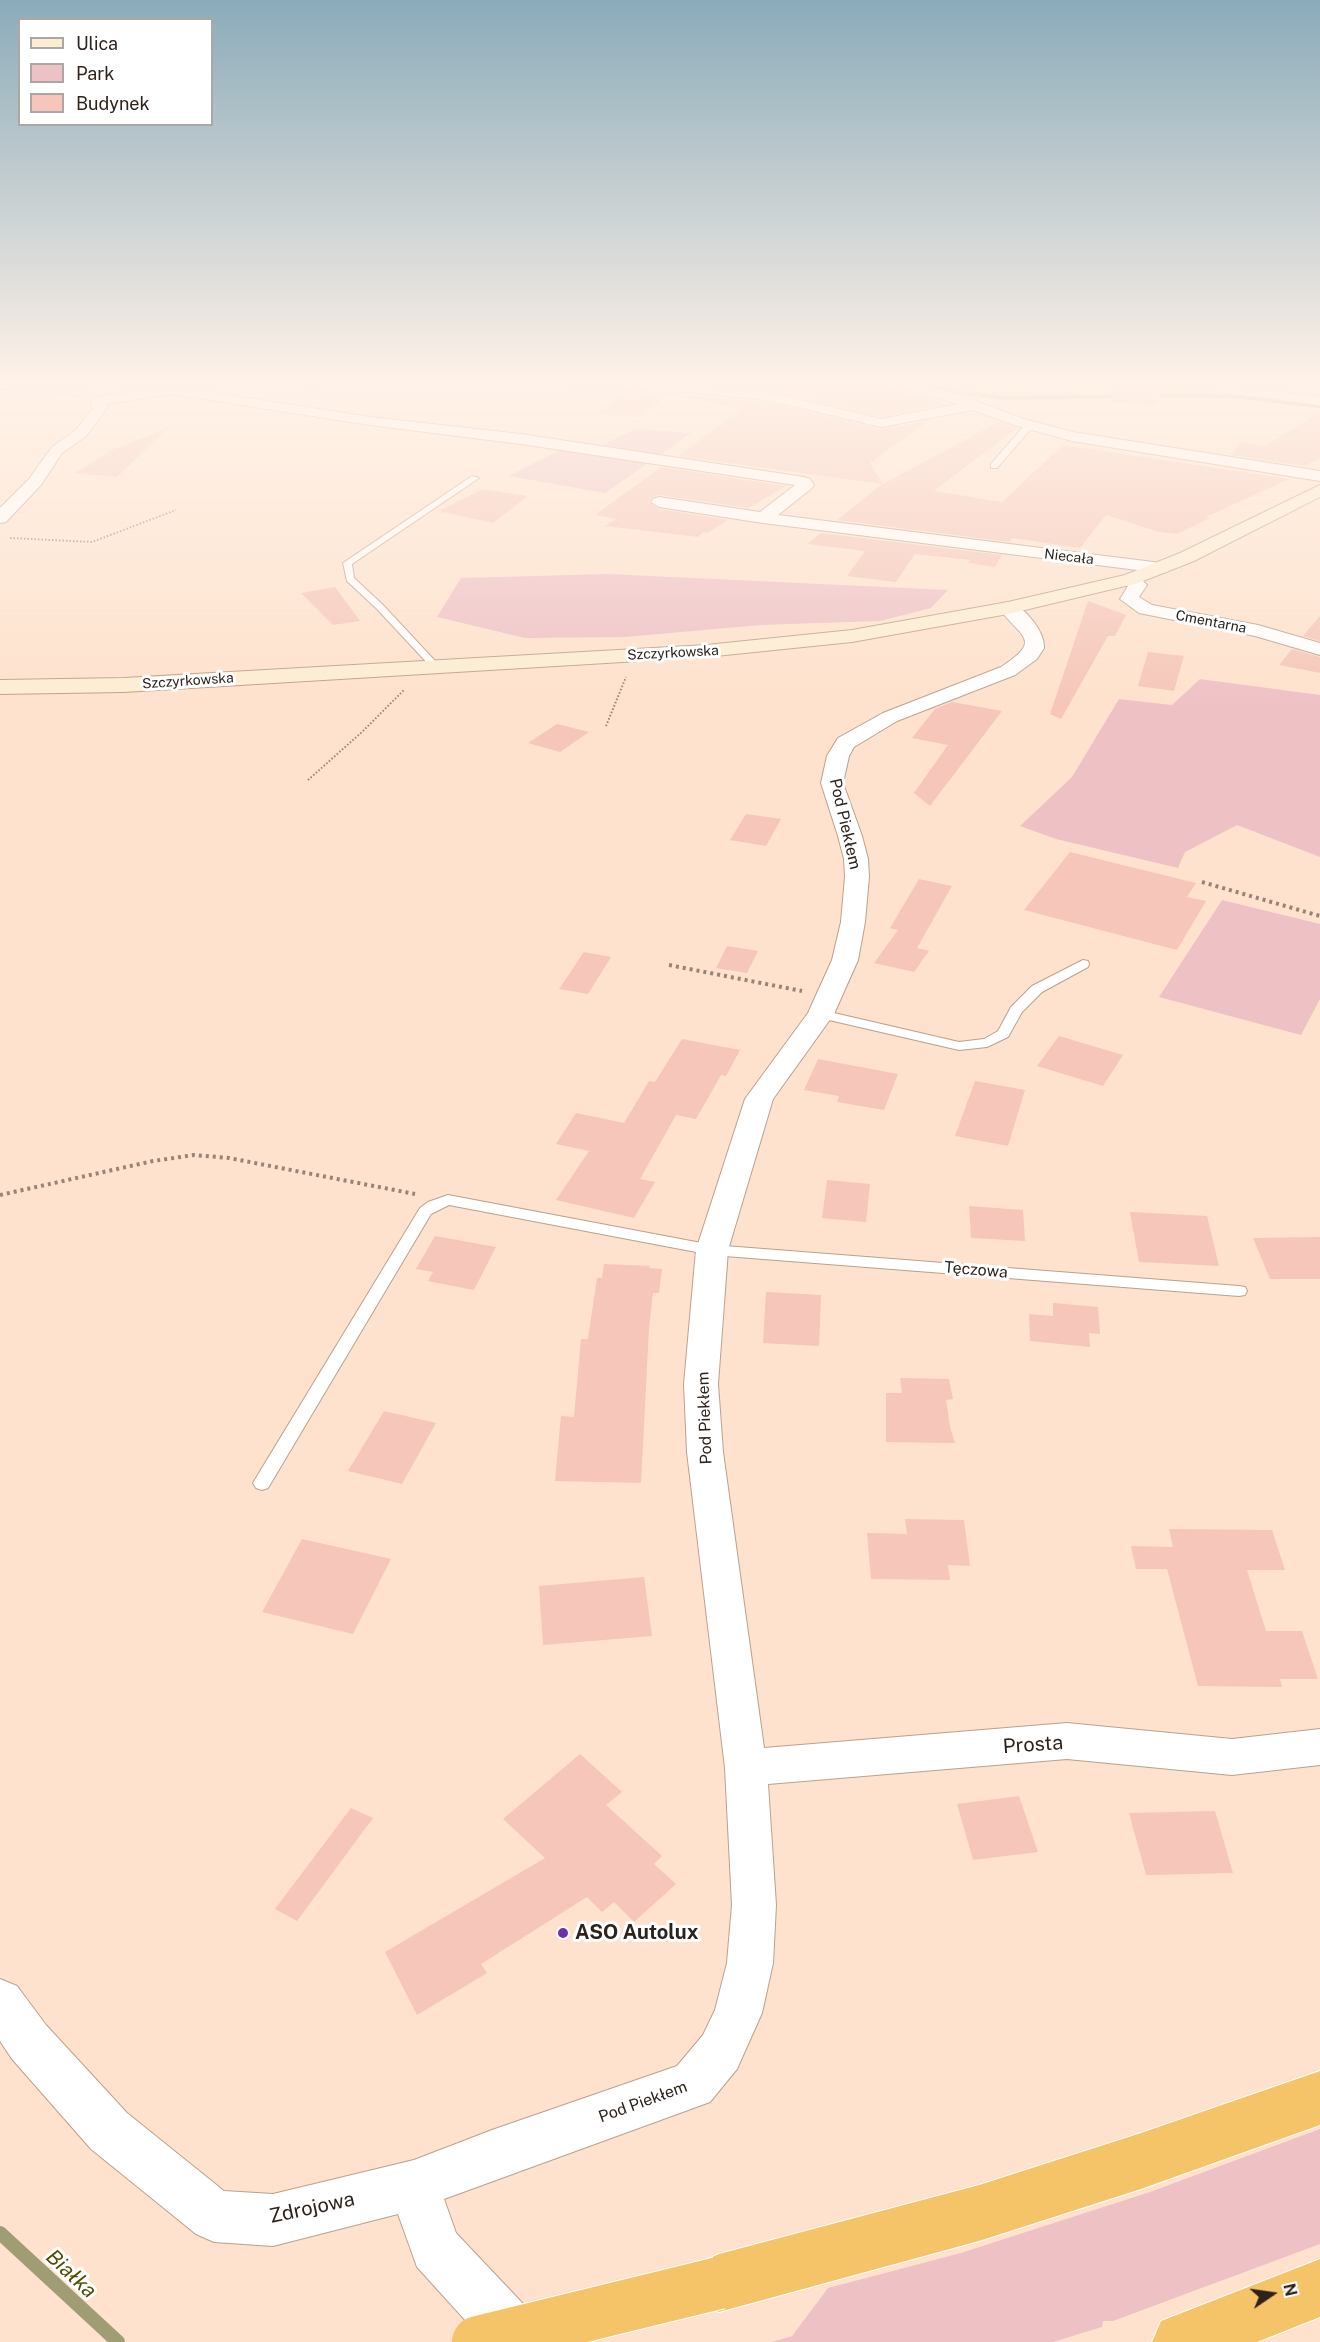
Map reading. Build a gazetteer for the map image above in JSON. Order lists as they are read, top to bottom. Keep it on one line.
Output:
{"streets":{"main road":["Szczyrkowska"],"street":["Niecała","Cmentarna","Pod Piekłem","Prosta","Zdrojowa"],"lane":["Tęczowa"]},"crossings":[["Niecała","Szczyrkowska"],["Cmentarna","Szczyrkowska"],["Szczyrkowska","Pod Piekłem"],["Pod Piekłem","Tęczowa"],["Pod Piekłem","Prosta"],["Pod Piekłem","Zdrojowa"]],"water":["Białka"],"places":["ASO Autolux"],"legend":["Ulica","Park","Budynek"],"north":"right"}
